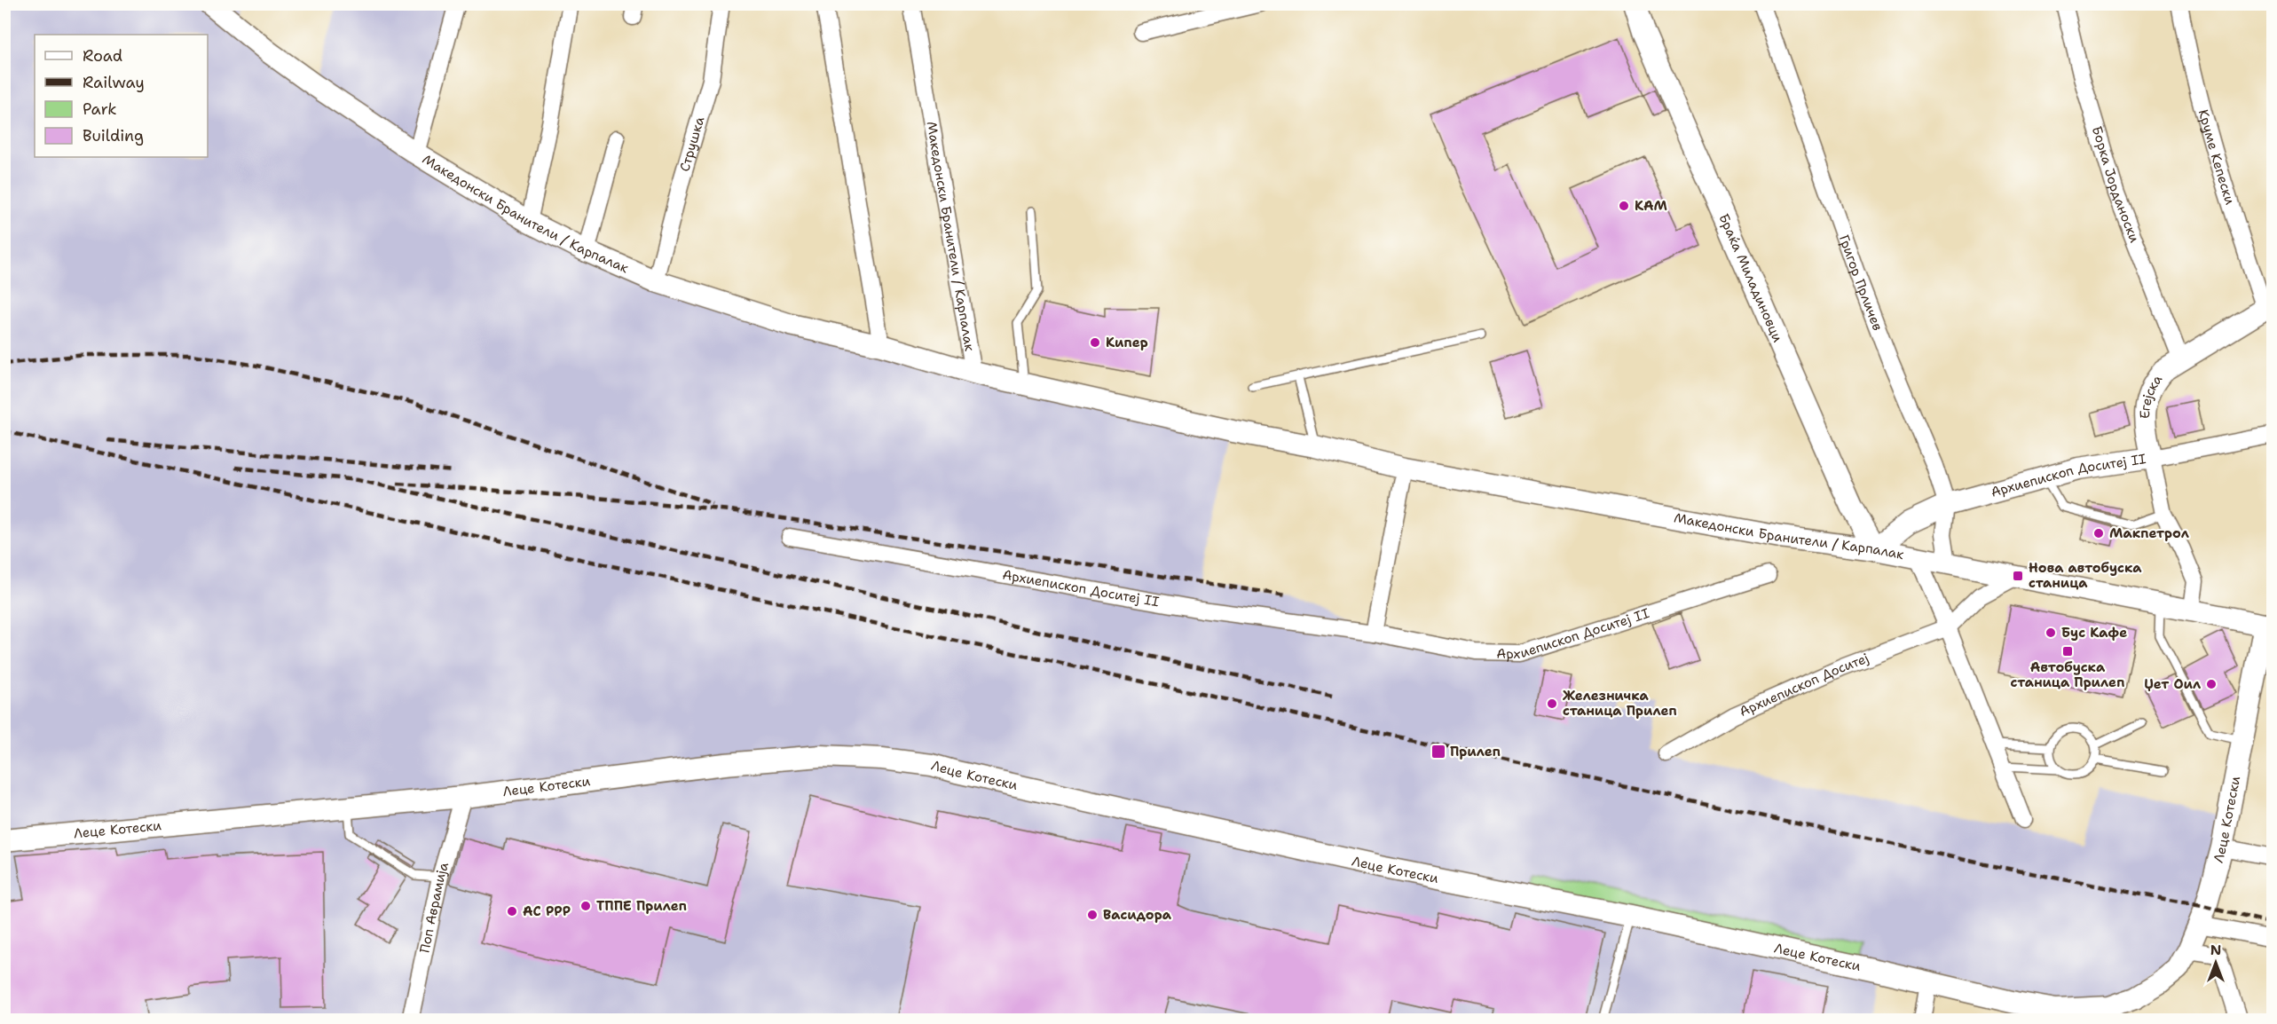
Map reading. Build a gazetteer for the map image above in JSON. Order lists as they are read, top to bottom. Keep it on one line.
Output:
{"streets":{"main road":["Македонски Бранители / Карпалак","Браќа Миладиновци","Егејска","Архиепископ Доситеј II","Леце Котески"],"street":["Струшка","Круме Кепески","Борка Јорданоски","Григор Прличев","Архиепископ Доситеј","Поп Аврамија"]},"crossings":[["Струшка","Македонски Бранители / Карпалак"],["Круме Кепески","Егејска"],["Борка Јорданоски","Егејска"],["Македонски Бранители / Карпалак","Браќа Миладиновци"],["Македонски Бранители / Карпалак","Григор Прличев"],["Македонски Бранители / Карпалак","Егејска"],["Македонски Бранители / Карпалак","Архиепископ Доситеј II"],["Македонски Бранители / Карпалак","Архиепископ Доситеј"],["Македонски Бранители / Карпалак","Леце Котески"],["Браќа Миладиновци","Архиепископ Доситеј II"],["Григор Прличев","Архиепископ Доситеј II"],["Егејска","Архиепископ Доситеј II"],["Леце Котески","Поп Аврамија"]],"places":{"other":["КАМ","Кипер","Макпетрол","Бус Кафе","Џет Оил","Железничка станица Прилеп","ТППЕ Прилеп","АС РРР","Васидора"],"transit":["Нова автобуска станица","Автобуска станица Прилеп","Прилеп"]},"legend":["Road","Railway","Park","Building"],"north":"top"}
